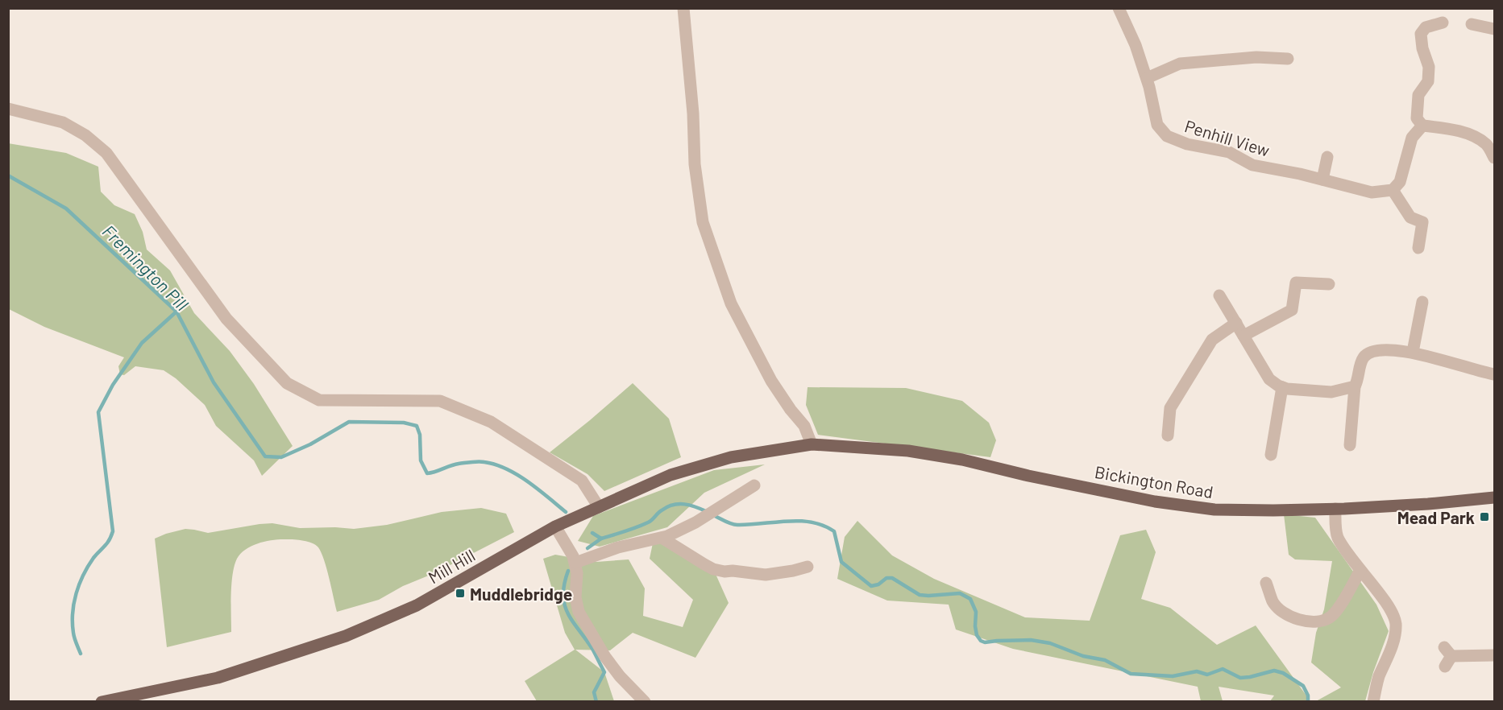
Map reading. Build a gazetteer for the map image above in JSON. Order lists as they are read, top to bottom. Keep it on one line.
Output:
{"streets":{"main road":["Bickington Road","Mill Hill"],"street":["Penhill View"]},"crossings":[["Bickington Road","Mill Hill"]],"water":["Fremington Pill"],"places":{"transit":["Mead Park","Muddlebridge"]}}
